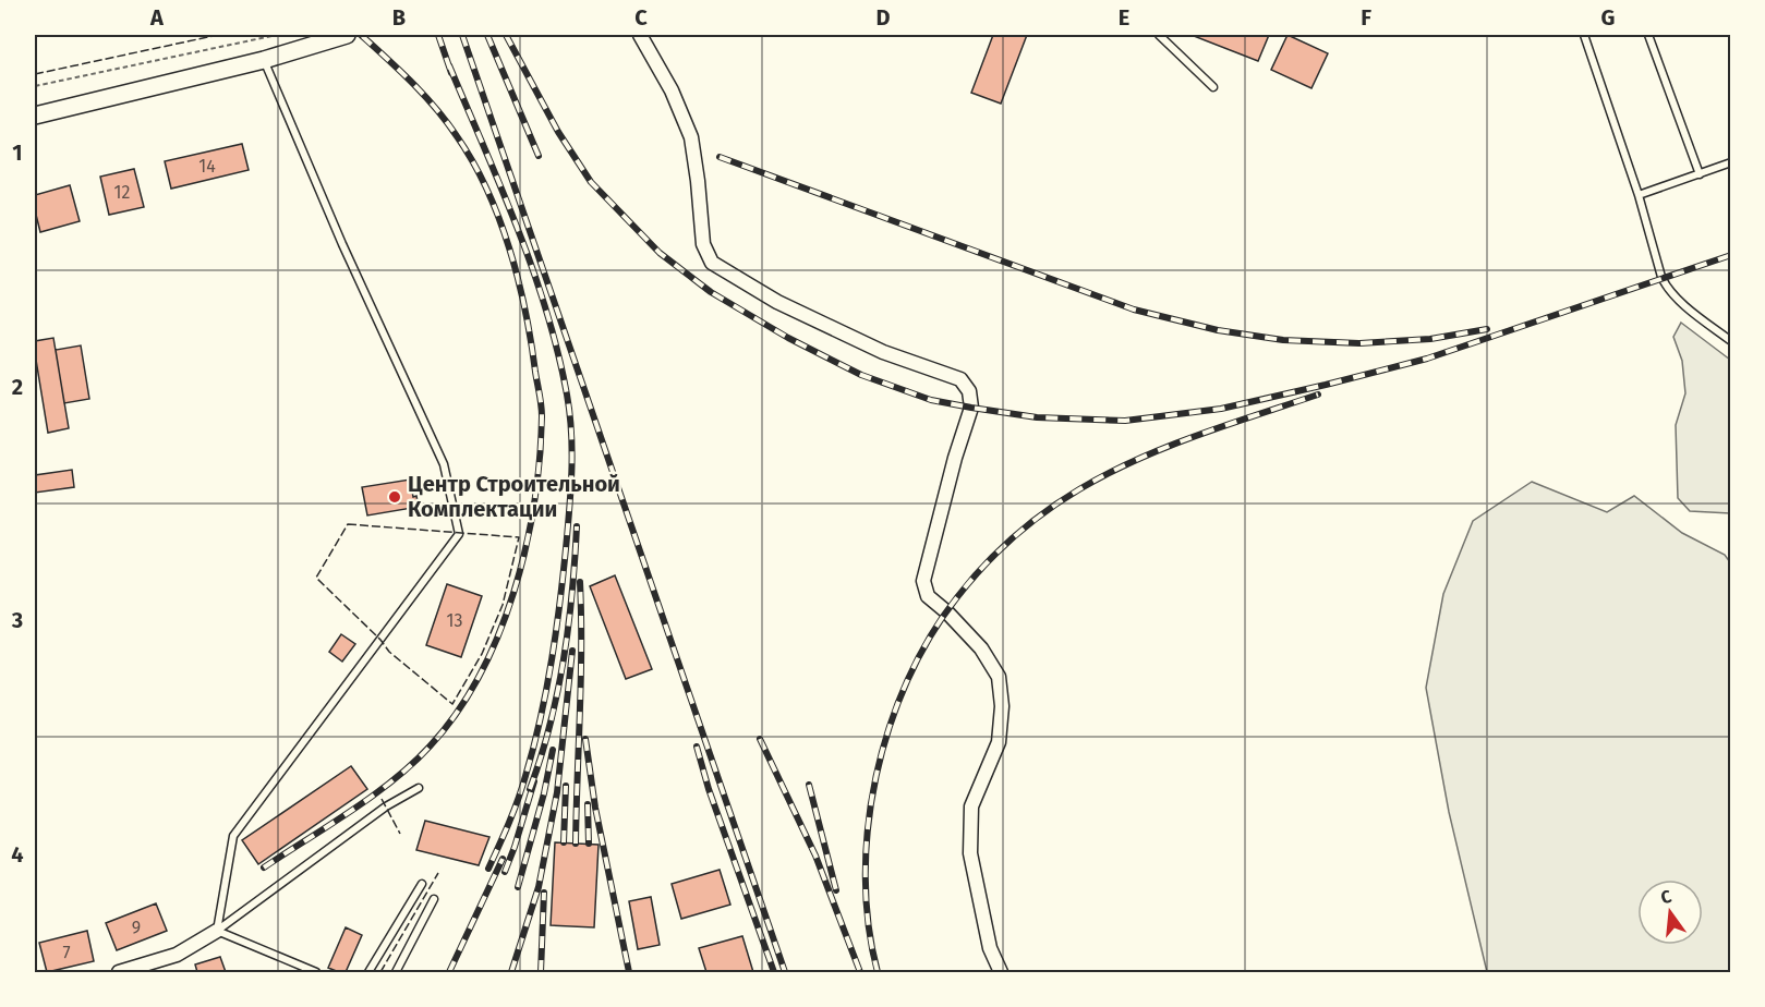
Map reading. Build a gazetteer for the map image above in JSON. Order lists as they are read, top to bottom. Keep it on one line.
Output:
{"places":["Центр Строительной Комплектации"],"house_numbers":["14","12","13","9","7"],"north":"top","grid":{"columns":["A","B","C","D","E","F","G"],"rows":["1","2","3","4"]}}
